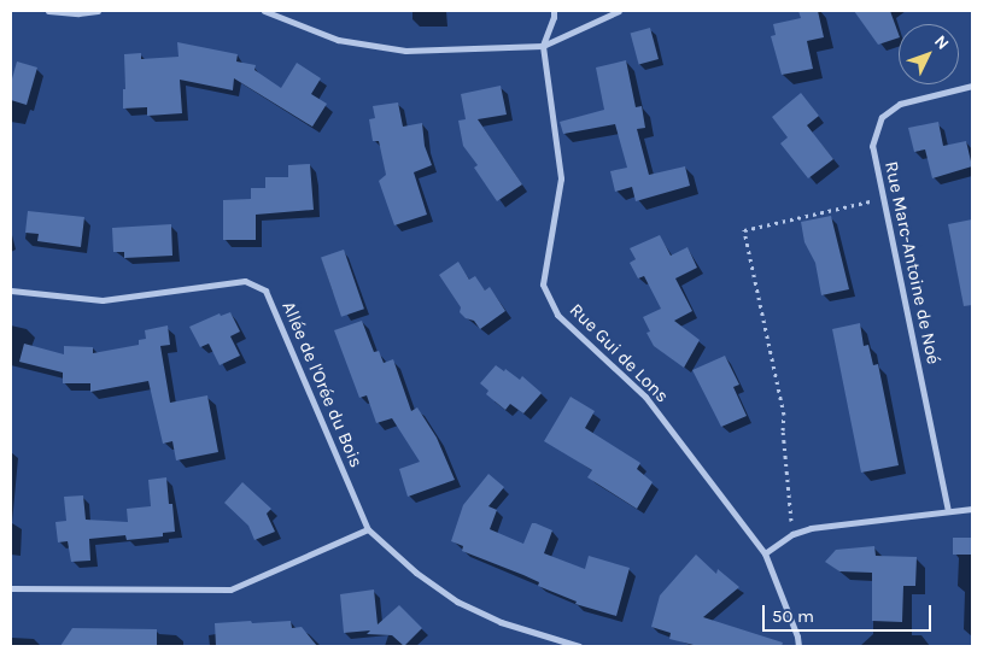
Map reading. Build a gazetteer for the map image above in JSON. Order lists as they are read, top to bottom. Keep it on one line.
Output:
{"streets":{"street":["Rue Marc-Antoine de Noé","Rue Gui de Lons","Allée de l'Orée du Bois"]},"scale_bar":"50 m","north":"top right"}
